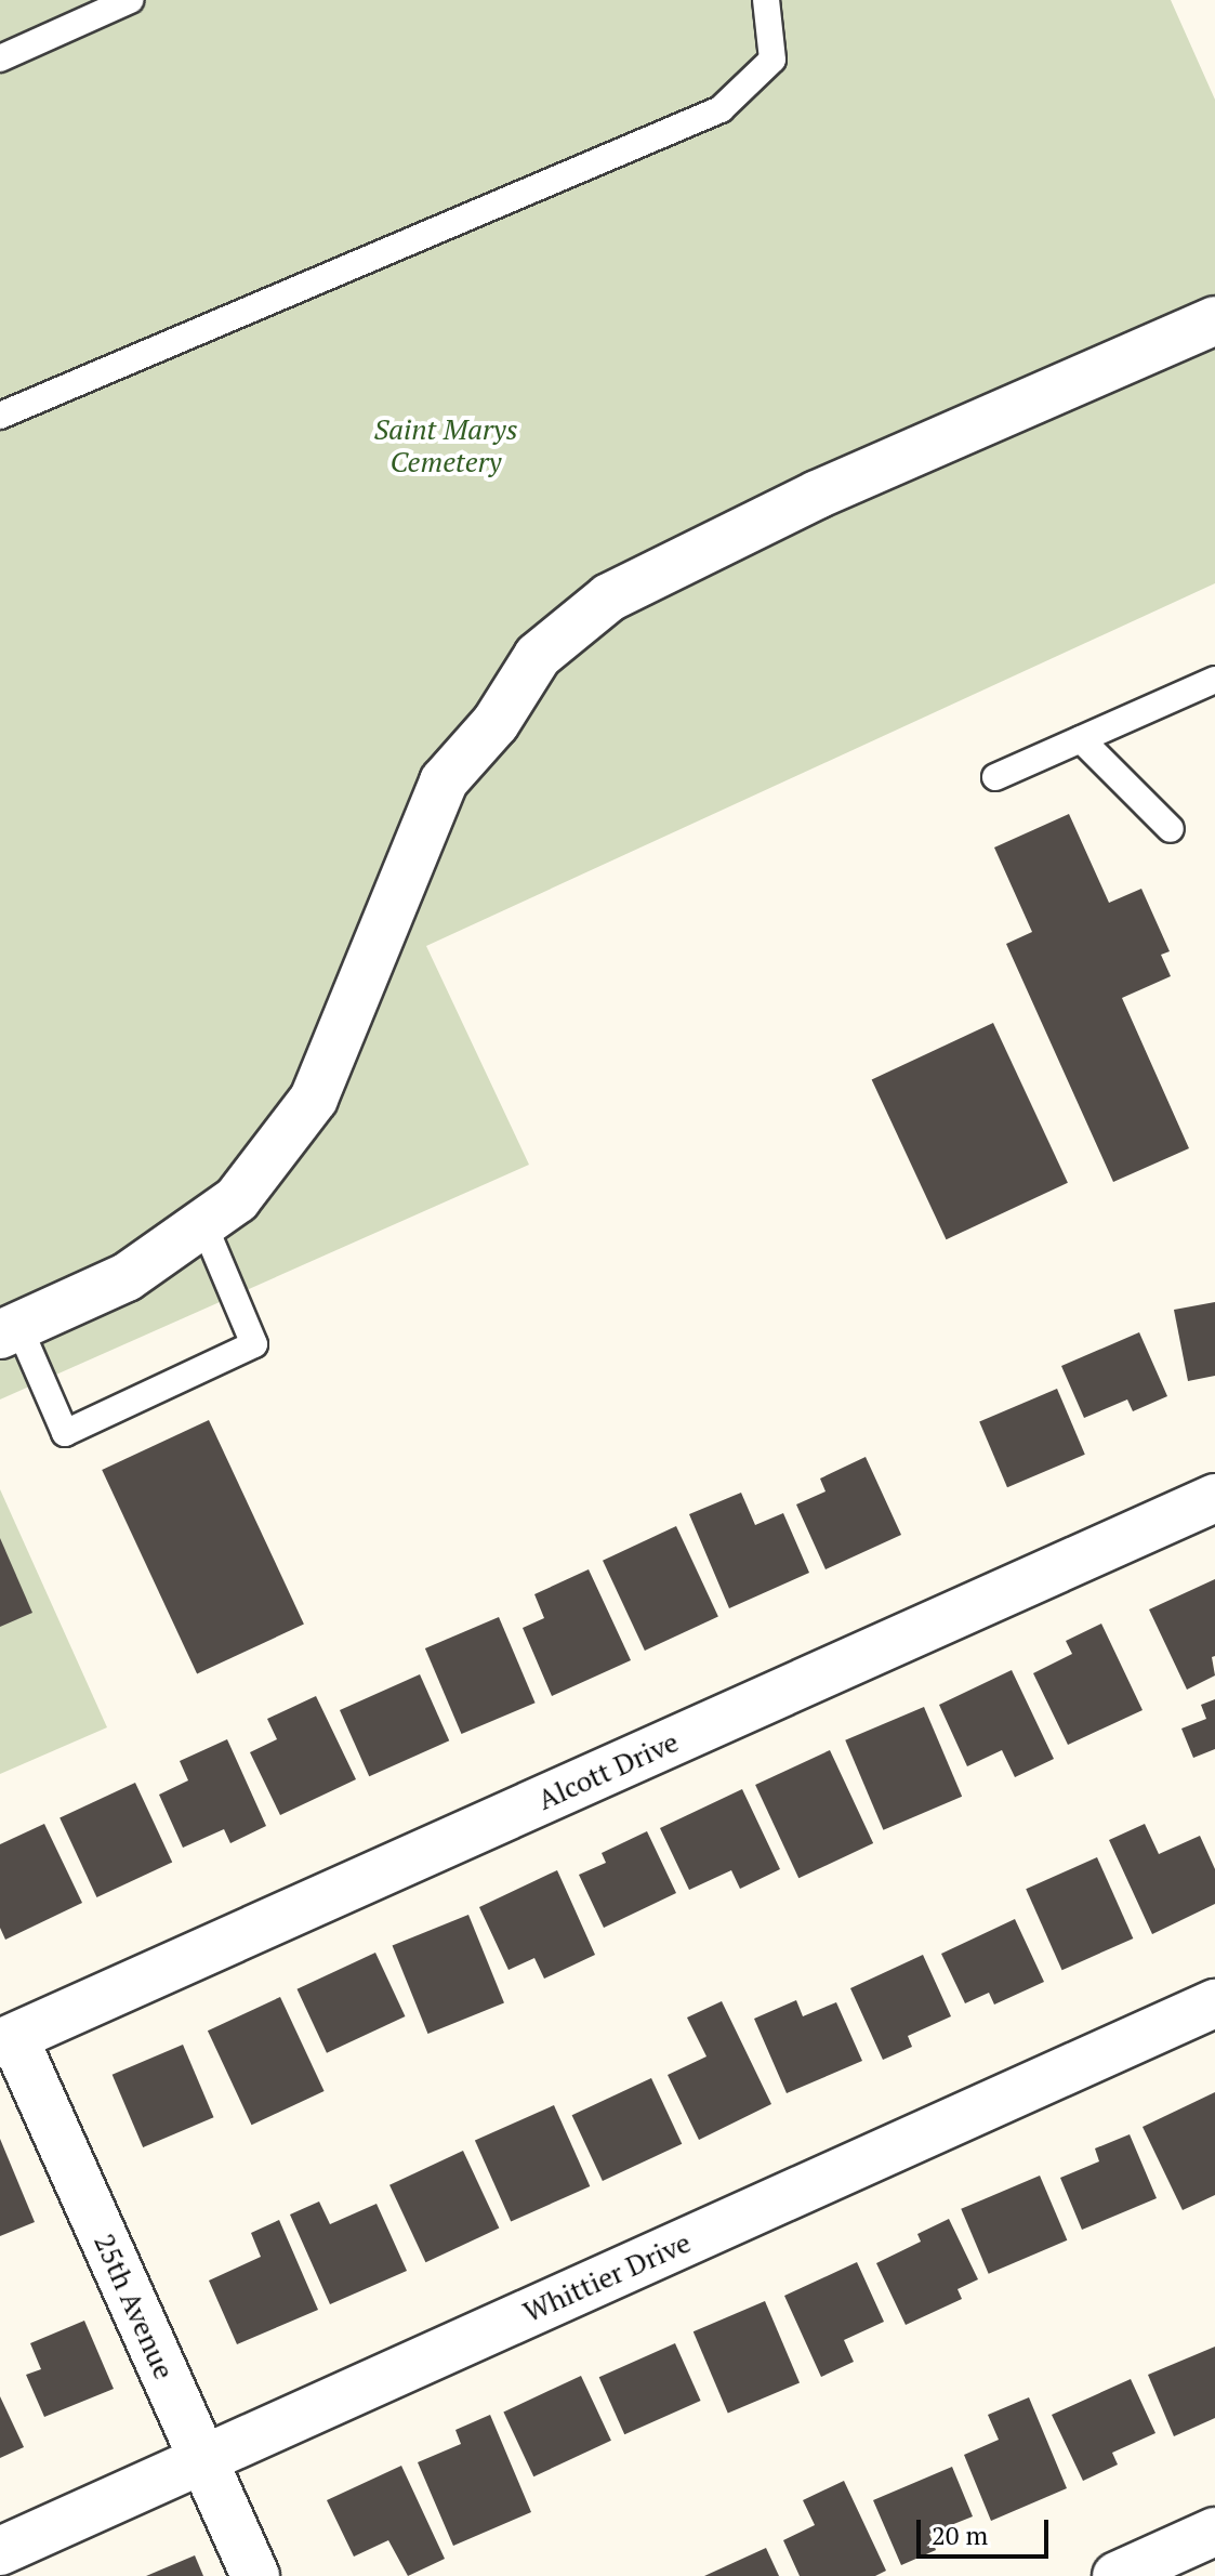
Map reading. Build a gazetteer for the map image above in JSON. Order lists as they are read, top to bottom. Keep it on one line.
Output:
{"streets":{"street":["Alcott Drive","Whittier Drive","25th Avenue"]},"crossings":[["Alcott Drive","25th Avenue"],["Whittier Drive","25th Avenue"]],"parks":["Saint Marys Cemetery"],"scale_bar":"20 m"}
